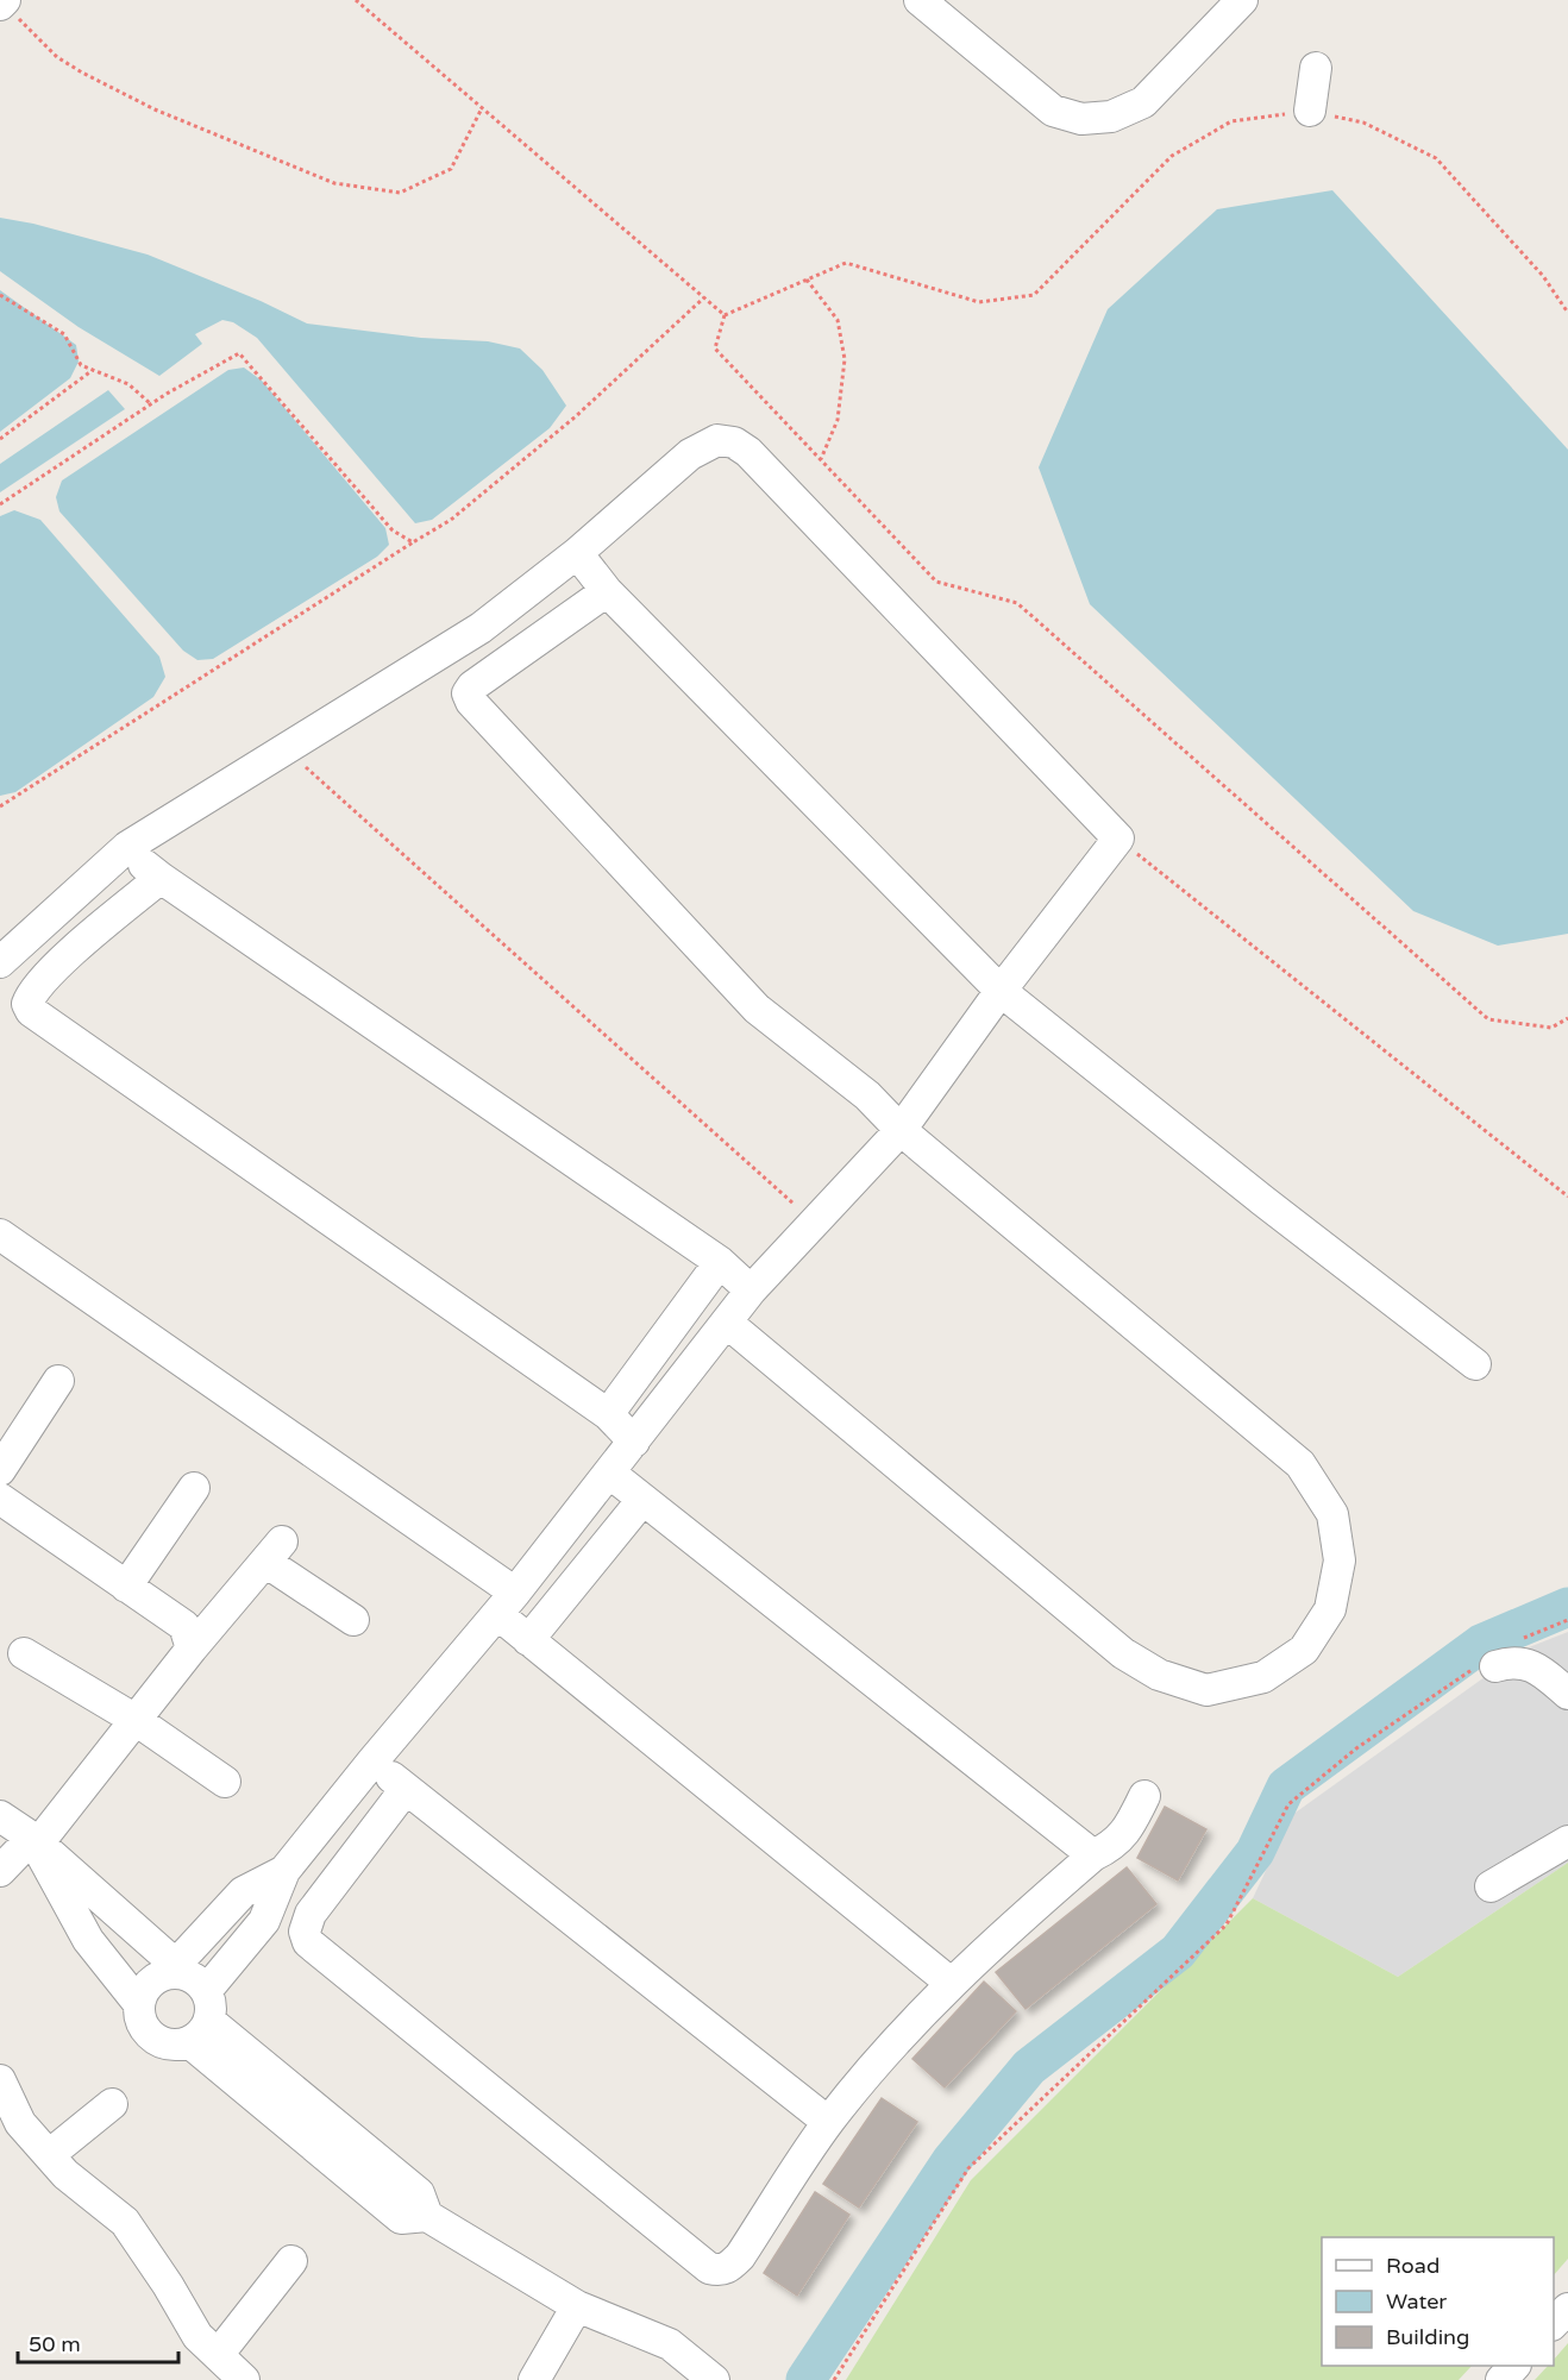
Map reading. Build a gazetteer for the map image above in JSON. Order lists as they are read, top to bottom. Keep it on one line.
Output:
{"legend":["Road","Water","Building"],"scale_bar":"50 m"}
